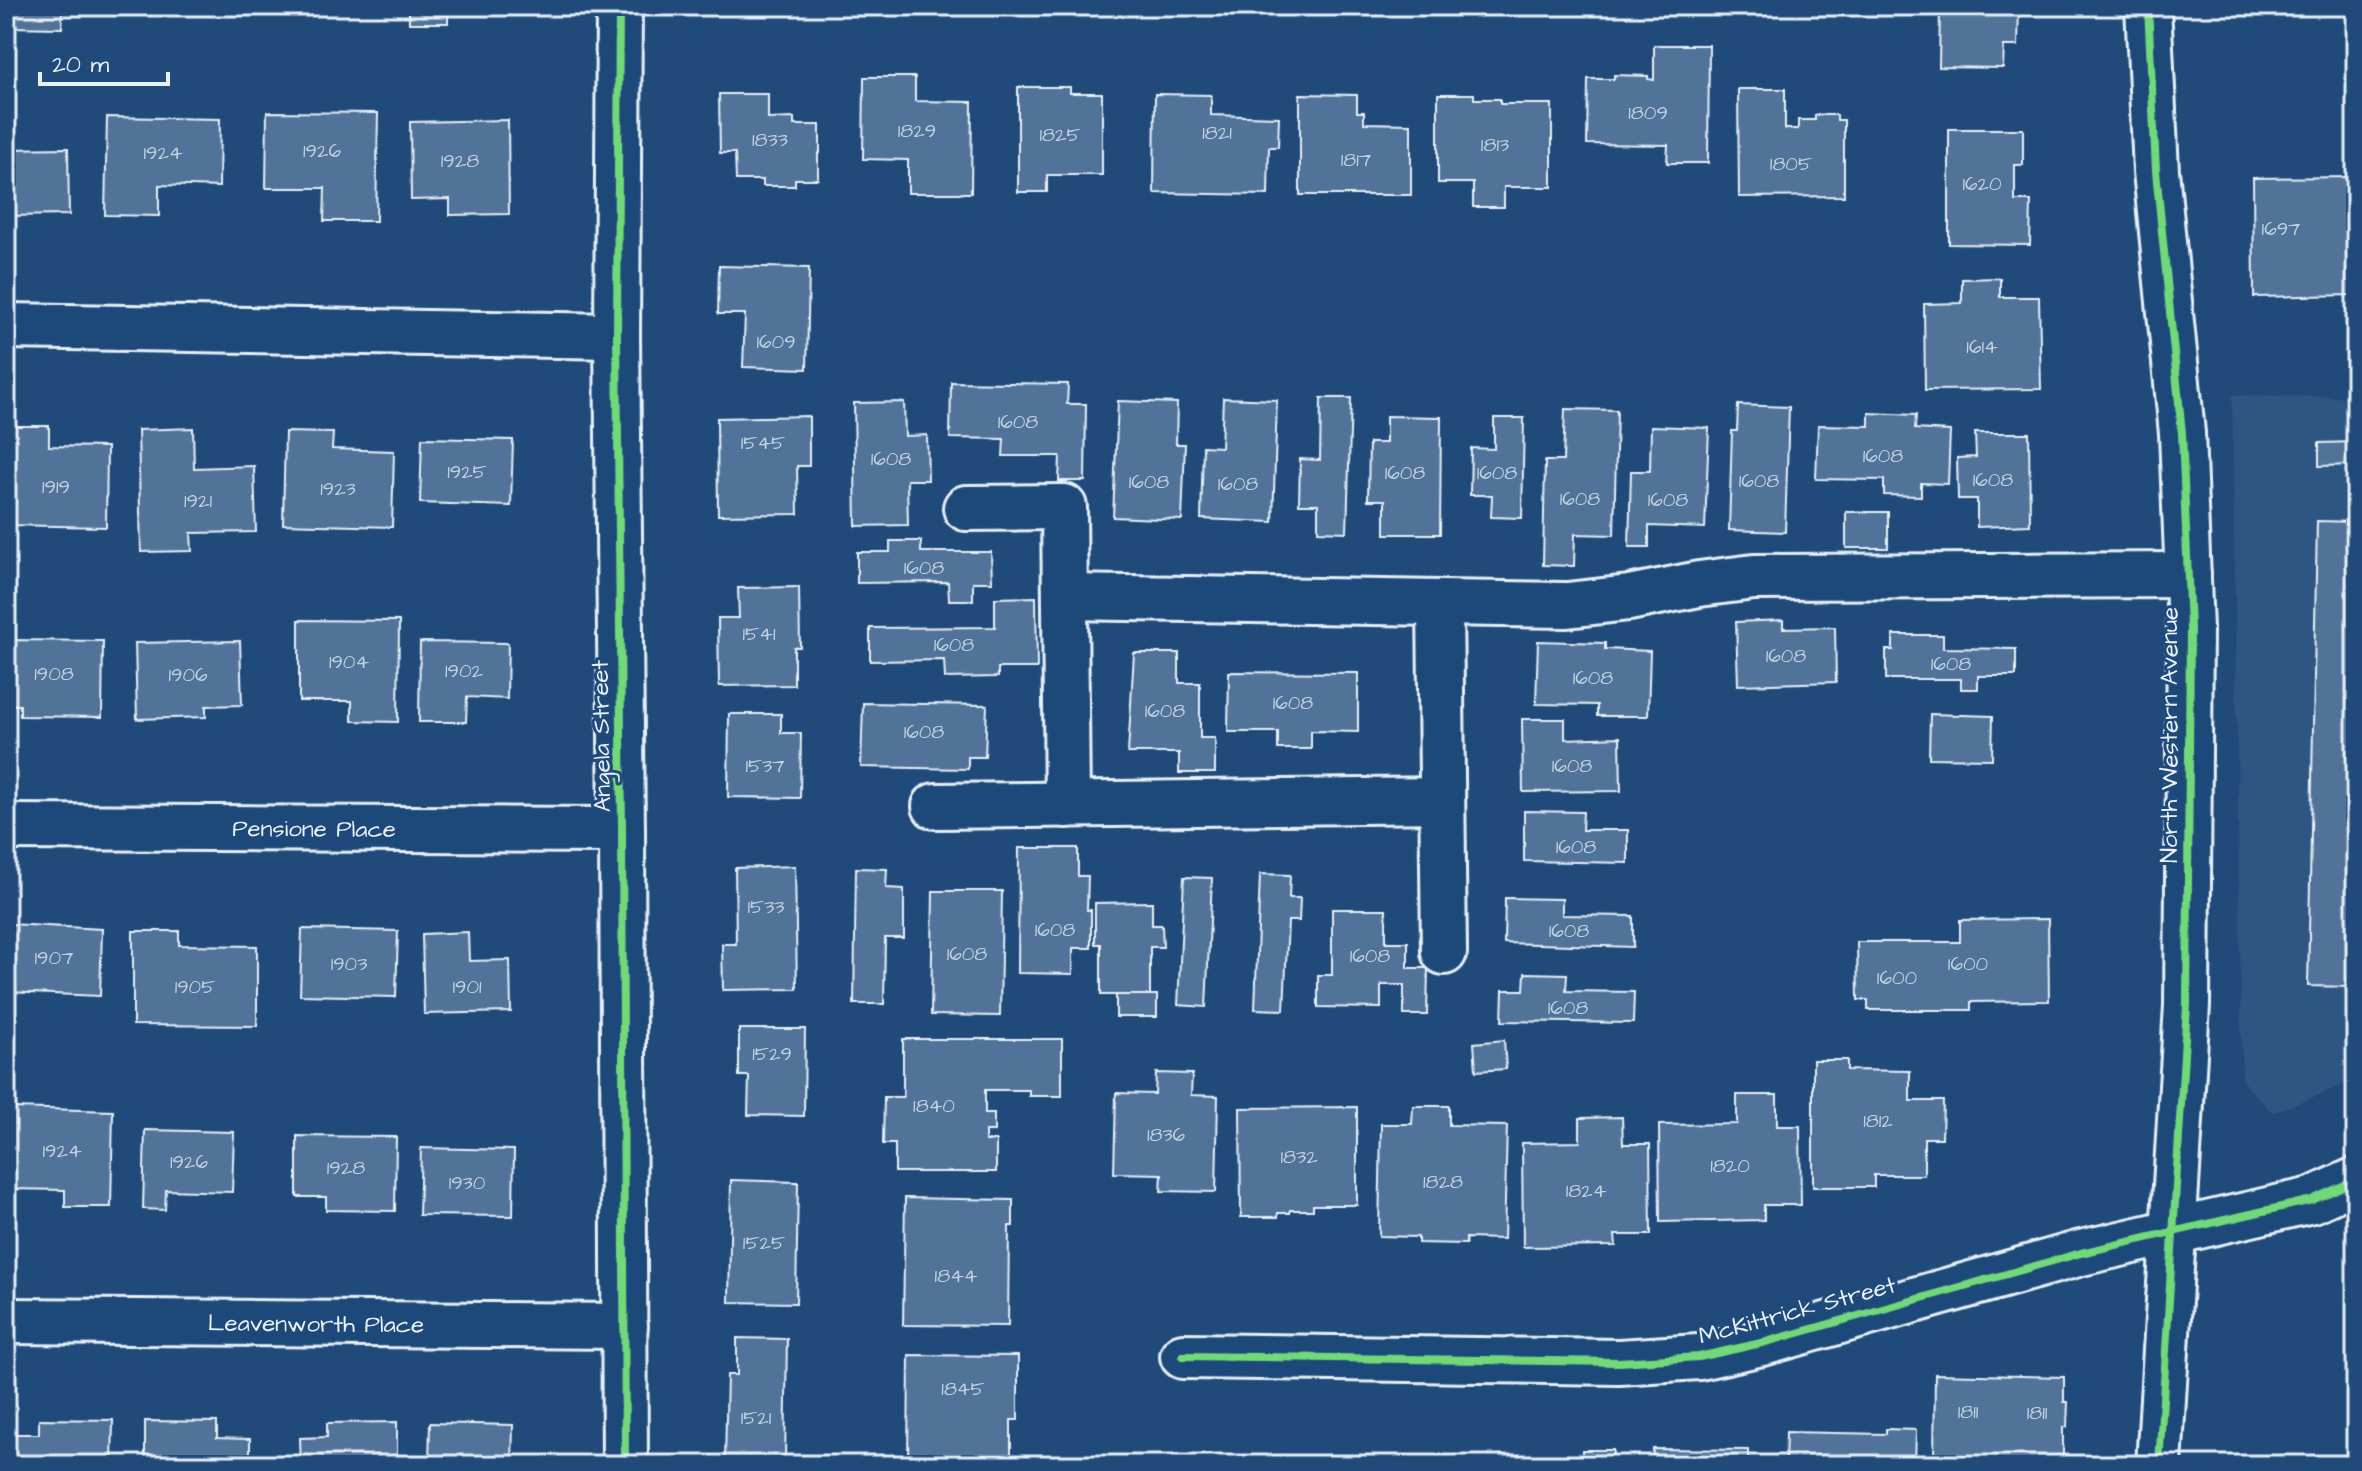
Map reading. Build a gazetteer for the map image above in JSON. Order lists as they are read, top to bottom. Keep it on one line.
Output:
{"streets":{"street":["North Western Avenue","Angela Street","Pensione Place","McKittrick Street","Leavenworth Place"]},"crossings":[["North Western Avenue","McKittrick Street"],["Angela Street","Pensione Place"],["Angela Street","Leavenworth Place"]],"house_numbers":["1809","1829","1821","1825","1833","1813","1926","1924","1817","1928","1805","1620","1697","1609","1614","1608","1545","1608","1608","1925","1608","1608","1608","1608","1608","1608","1919","1923","1608","1608","1921","1608","1541","1608","1608","1904","1608","1902","1908","1906","1608","1608","1608","1608","1537","1608","1608","1533","1608","1608","1608","1608","1907","1903","1600","1600","1905","1901","1608","1529","1840","1812","1836","1924","1832","1926","1820","1928","1828","1930","1824","1525","1844","1845","1811","1811","1521"],"scale_bar":"20 m"}
